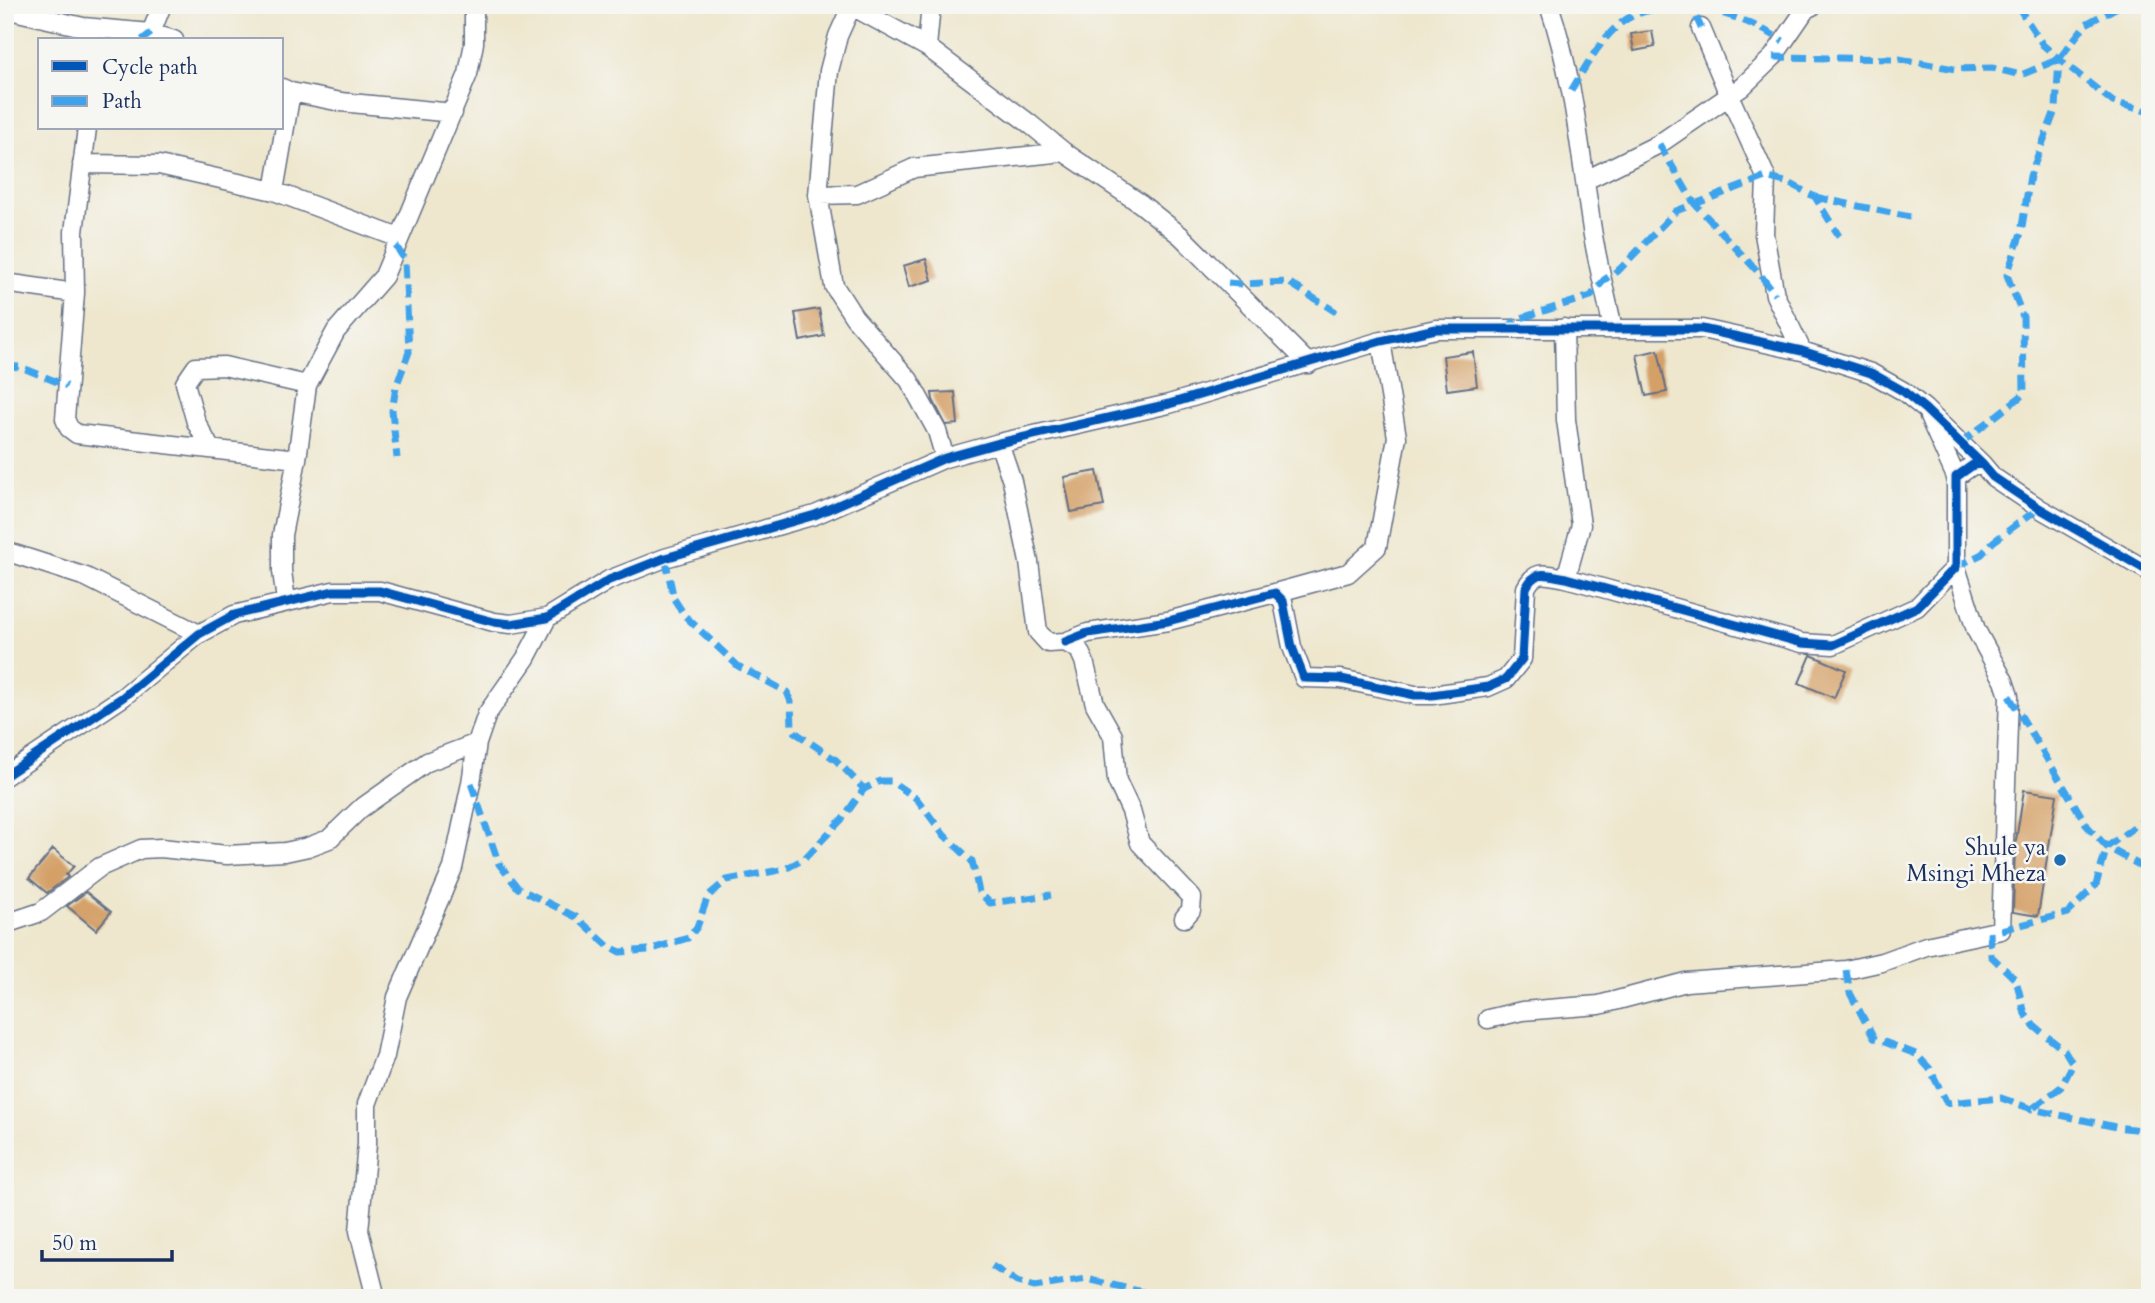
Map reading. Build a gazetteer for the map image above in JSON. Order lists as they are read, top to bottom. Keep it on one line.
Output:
{"places":["Shule ya Msingi Mheza"],"legend":["Cycle path","Path"],"scale_bar":"50 m"}
